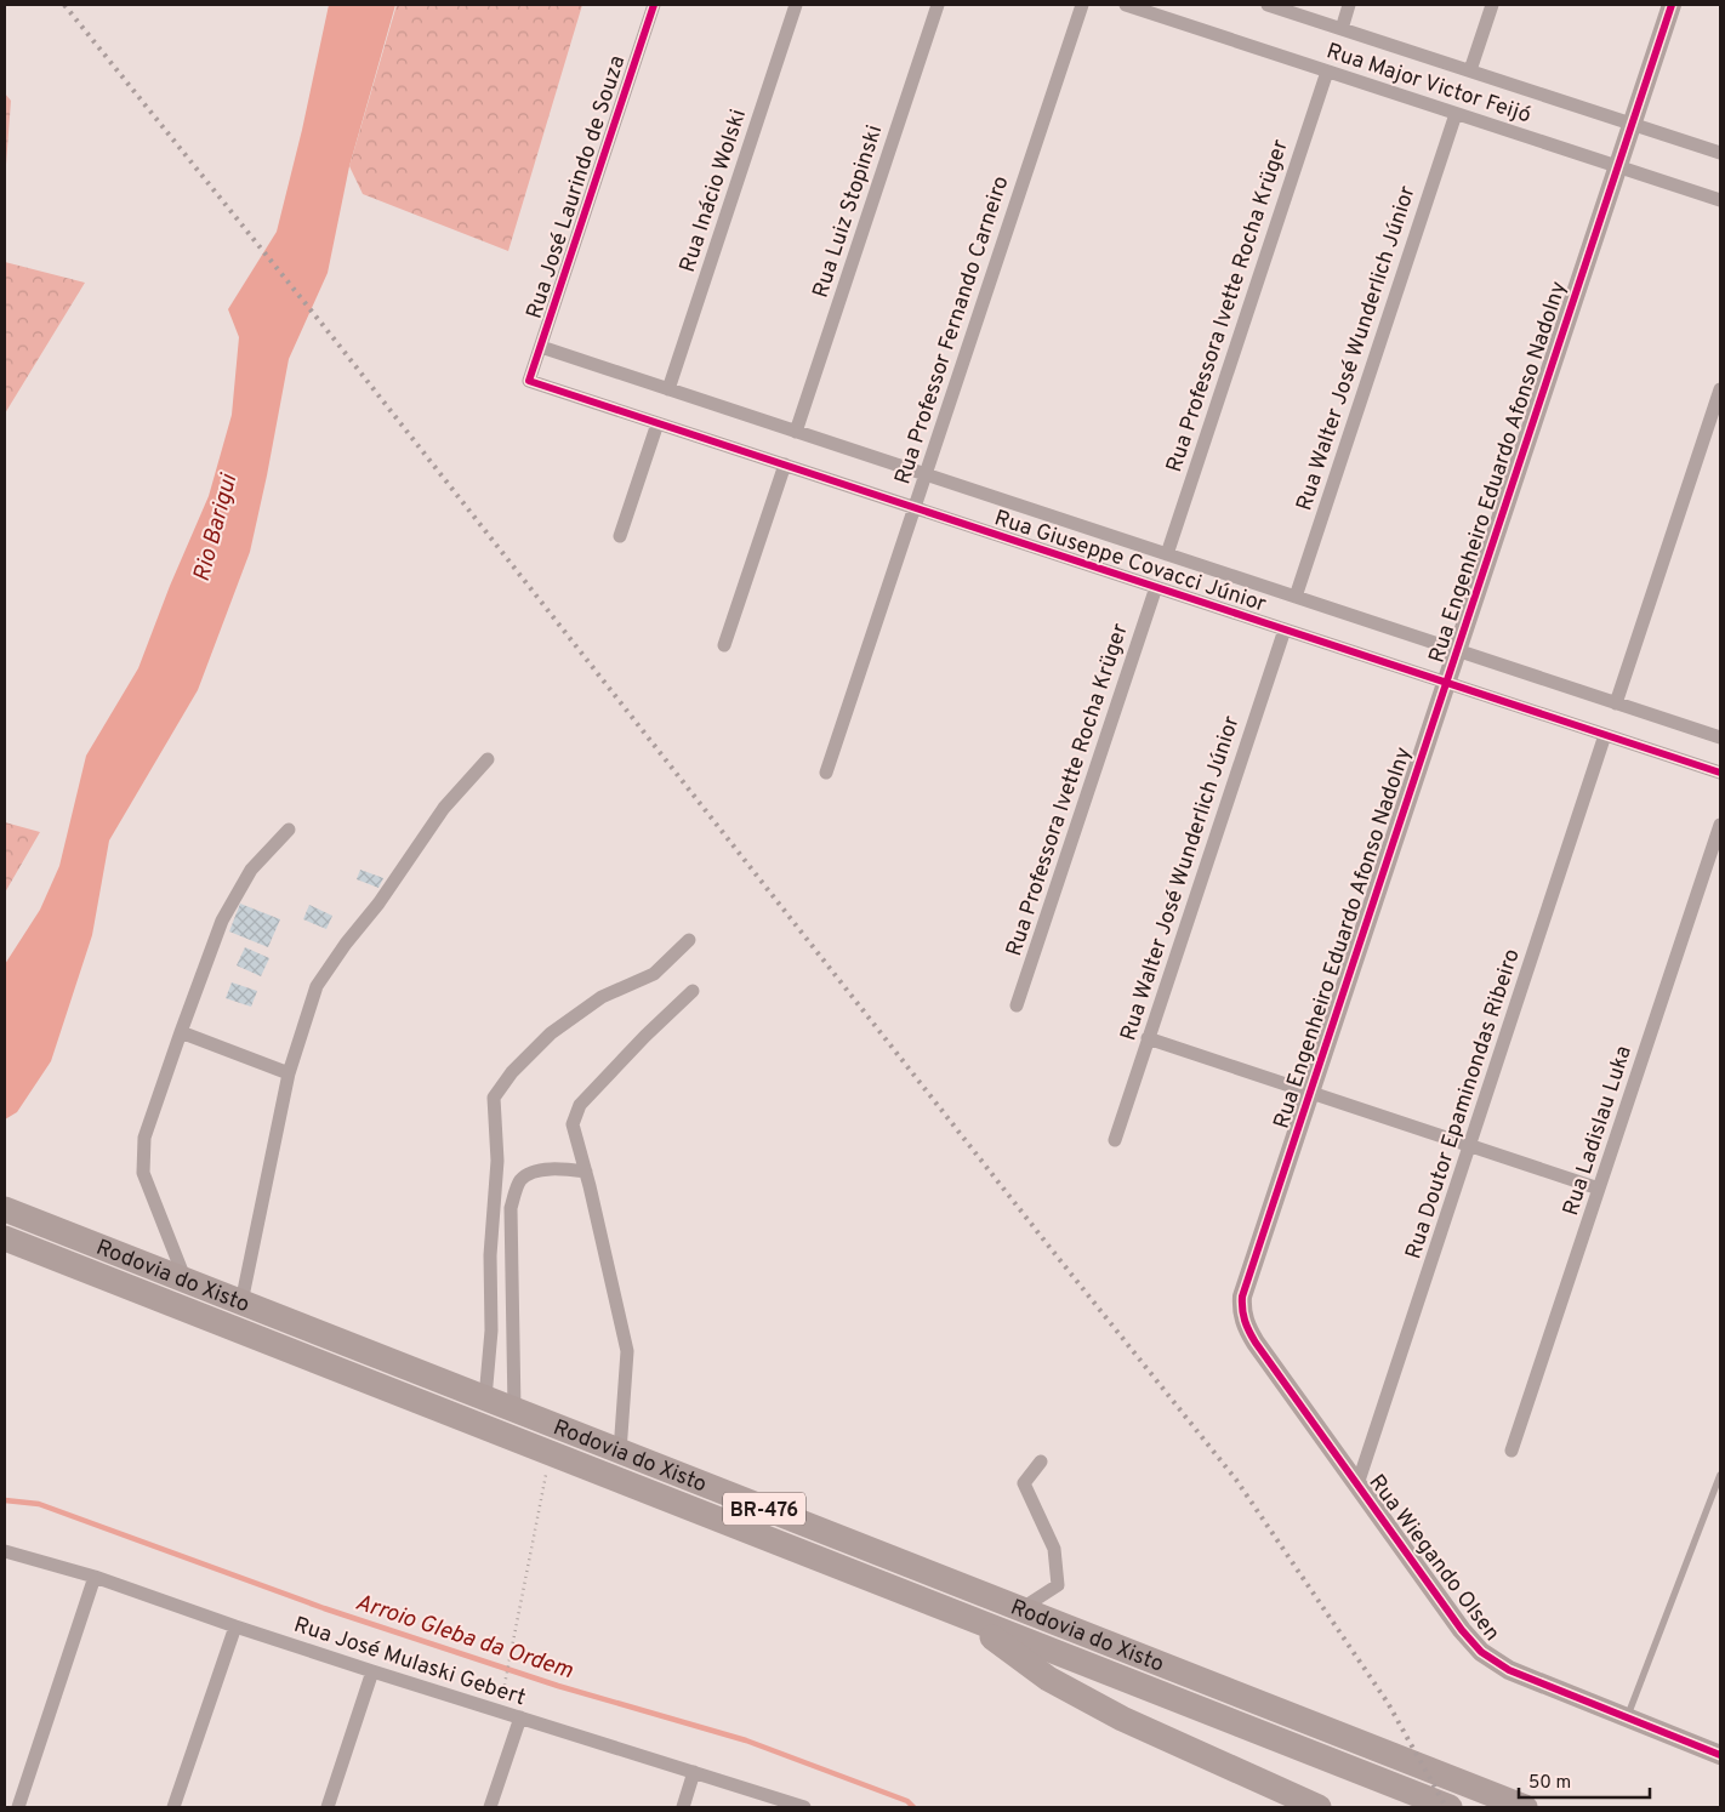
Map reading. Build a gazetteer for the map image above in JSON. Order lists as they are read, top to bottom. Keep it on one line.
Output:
{"streets":{"highway":["Rodovia do Xisto","BR-476"],"street":["Rua Major Victor Feijó","Rua José Laurindo de Souza","Rua Inácio Wolski","Rua Luiz Stopinski","Rua Professora Ivette Rocha Krüger","Rua Professor Fernando Carneiro","Rua Walter José Wunderlich Júnior","Rua Engenheiro Eduardo Afonso Nadolny","Rua Giuseppe Covacci Júnior","Rua Doutor Epaminondas Ribeiro","Rua Ladislau Luka","Rua Wiegando Olsen","Rua José Mulaski Gebert"]},"crossings":[["Rua Major Victor Feijó","Rua Professora Ivette Rocha Krüger"],["Rua Major Victor Feijó","Rua Walter José Wunderlich Júnior"],["Rua Major Victor Feijó","Rua Engenheiro Eduardo Afonso Nadolny"],["Rua José Laurindo de Souza","Rua Giuseppe Covacci Júnior"],["Rua Inácio Wolski","Rua Giuseppe Covacci Júnior"],["Rua Luiz Stopinski","Rua Giuseppe Covacci Júnior"],["Rua Professora Ivette Rocha Krüger","Rua Giuseppe Covacci Júnior"],["Rua Professor Fernando Carneiro","Rua Giuseppe Covacci Júnior"],["Rua Walter José Wunderlich Júnior","Rua Giuseppe Covacci Júnior"],["Rua Engenheiro Eduardo Afonso Nadolny","Rua Giuseppe Covacci Júnior"],["Rua Engenheiro Eduardo Afonso Nadolny","Rua Wiegando Olsen"],["Rua Giuseppe Covacci Júnior","Rua Doutor Epaminondas Ribeiro"],["Rua Doutor Epaminondas Ribeiro","Rua Wiegando Olsen"]],"water":["Rio Barigui","Arroio Gleba da Ordem"],"scale_bar":"50 m"}
